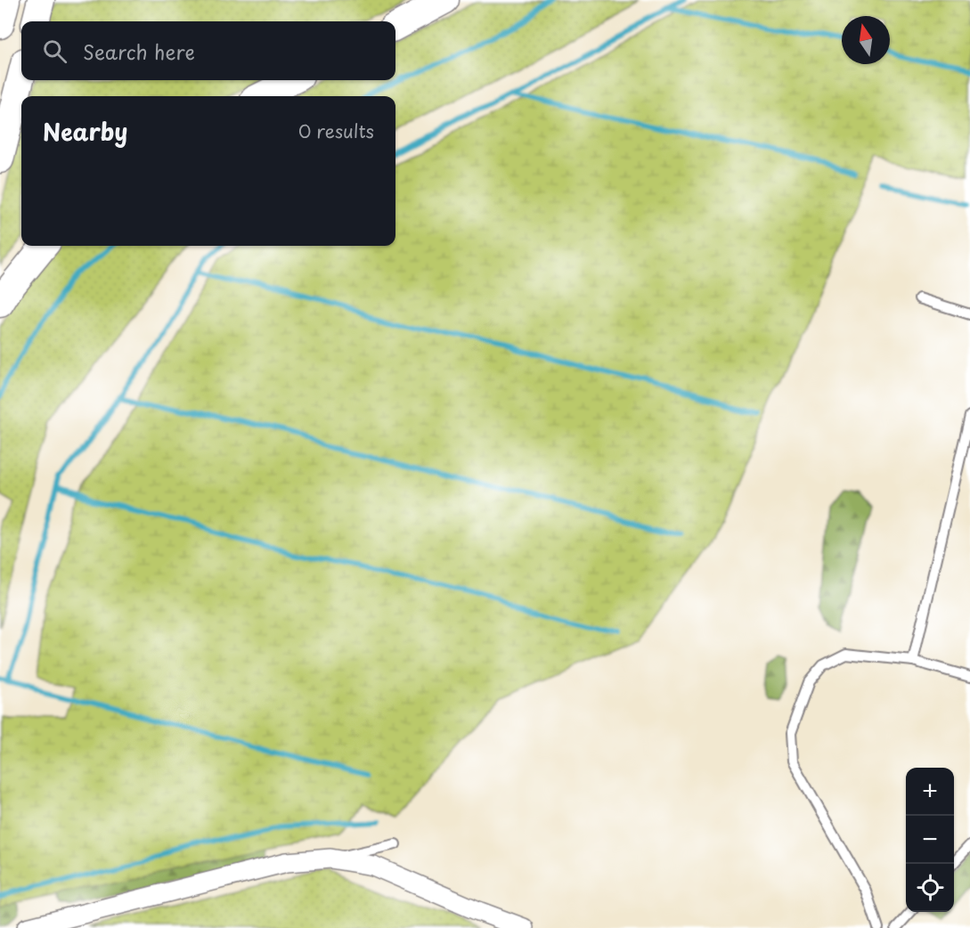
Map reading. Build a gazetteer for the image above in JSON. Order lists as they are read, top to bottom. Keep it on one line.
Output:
{"north":"top","page":{"search":"Search here","heading":["Nearby","0 results"],"map_buttons":["+","−"]}}
